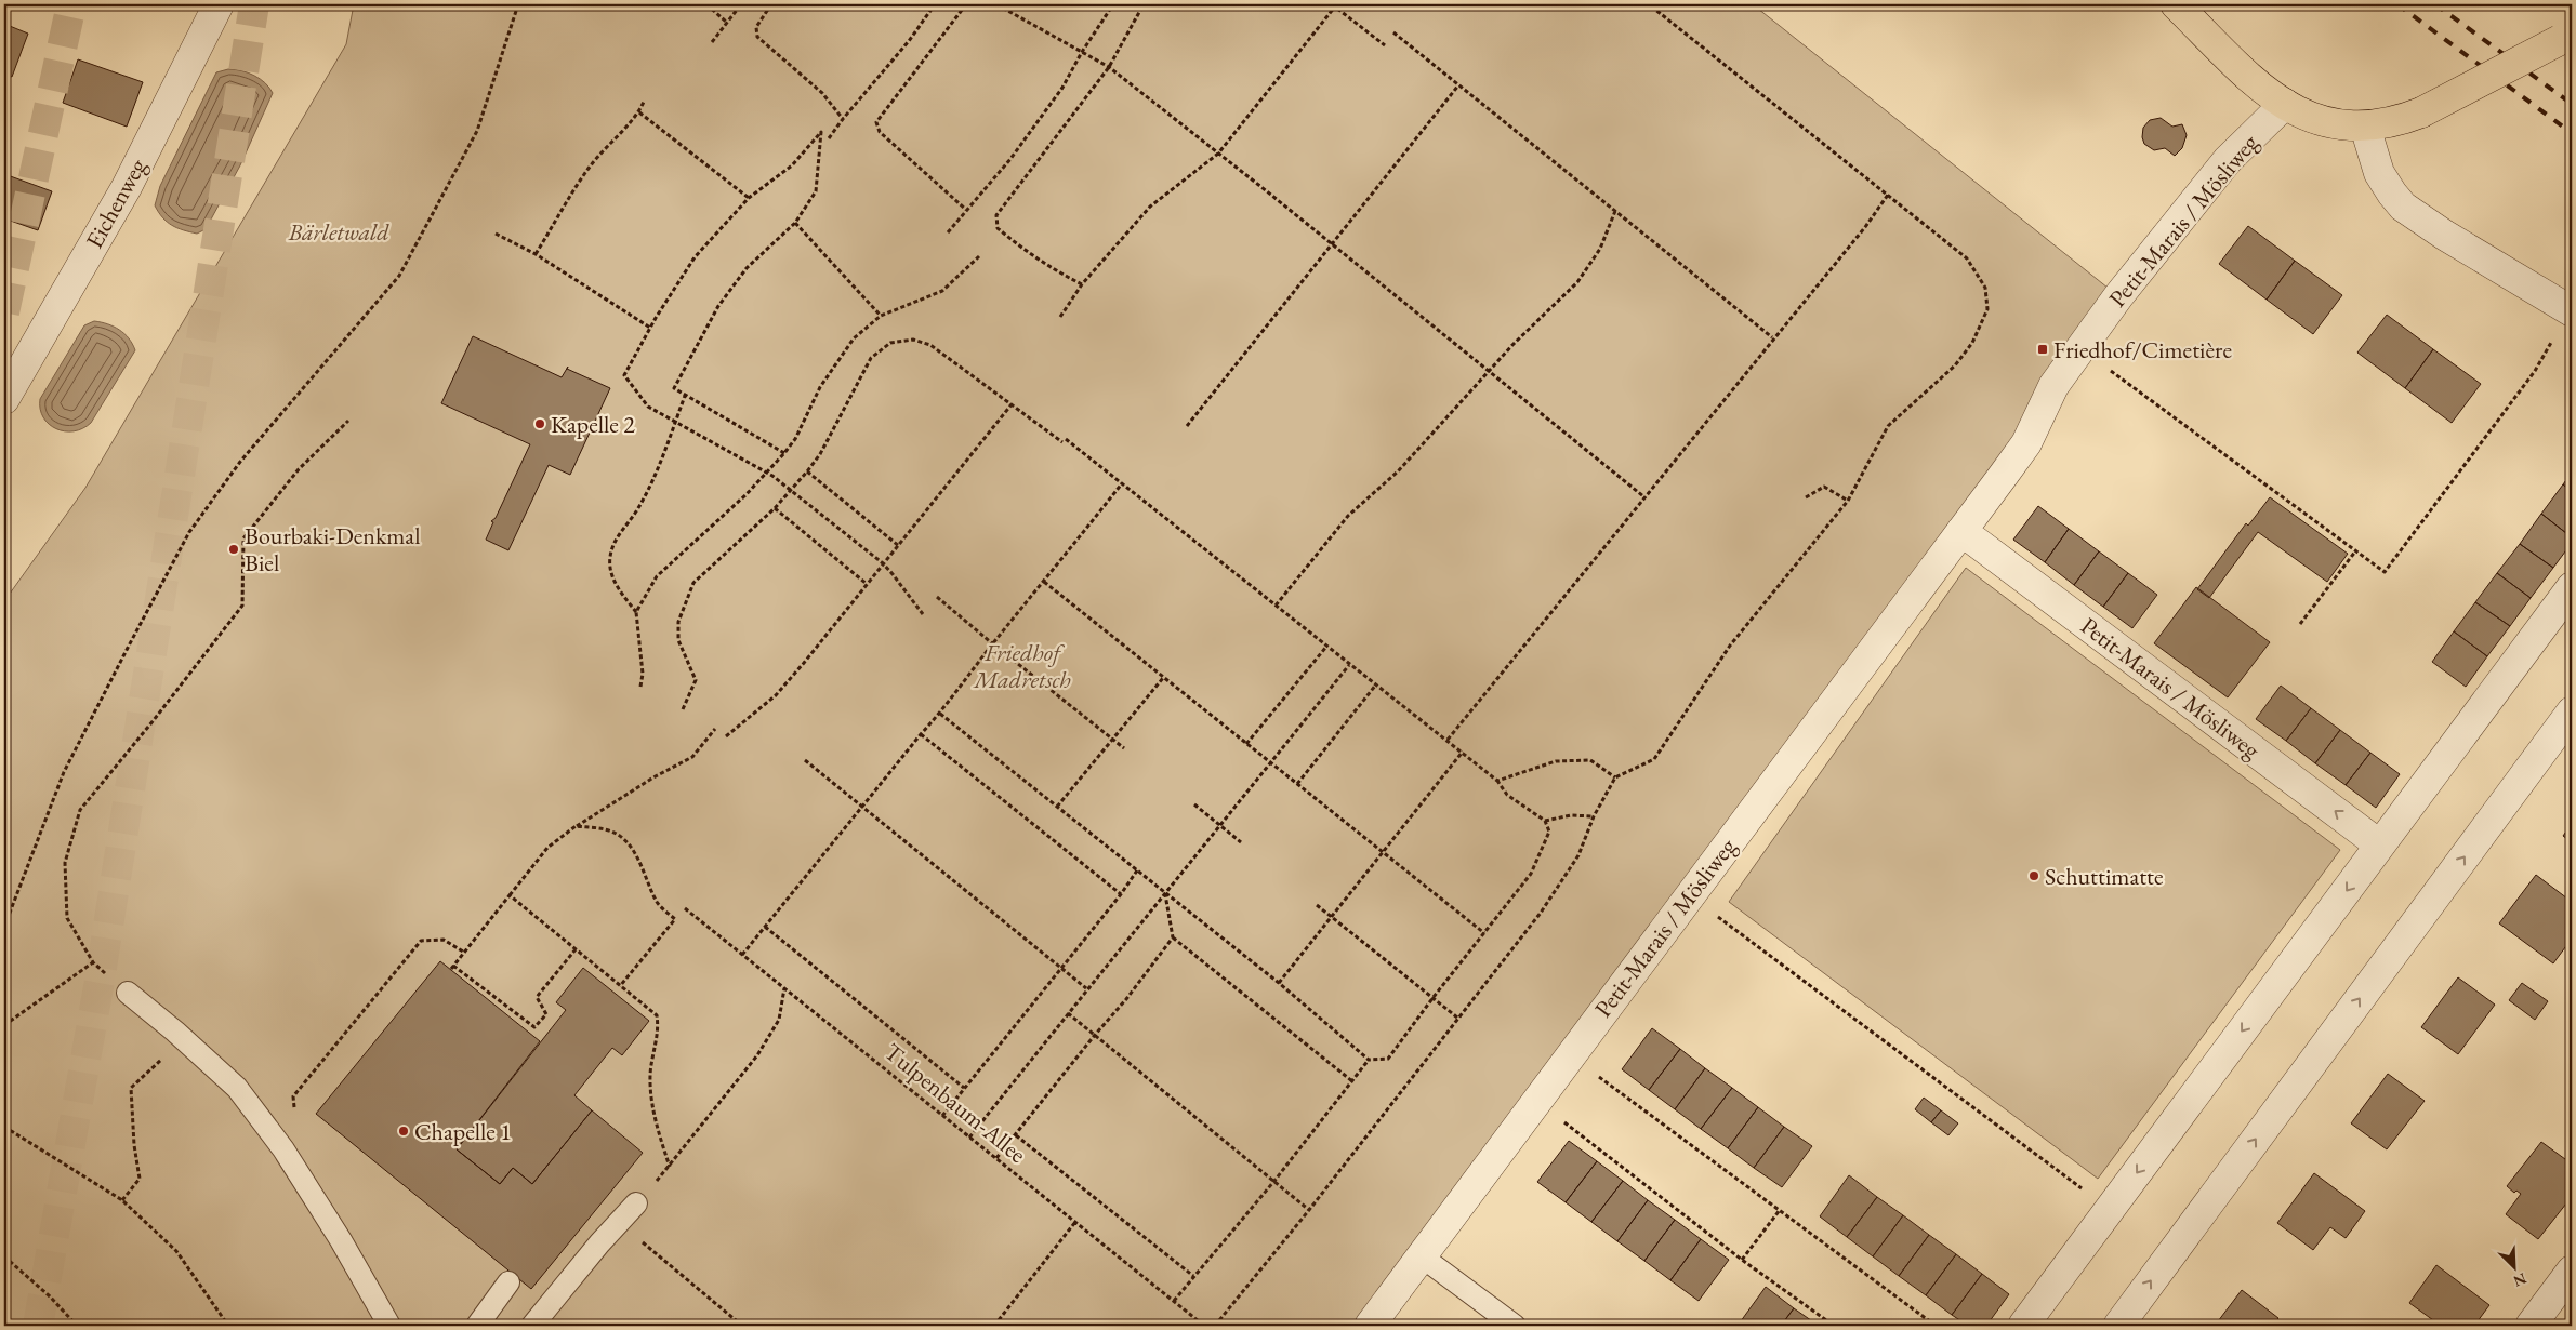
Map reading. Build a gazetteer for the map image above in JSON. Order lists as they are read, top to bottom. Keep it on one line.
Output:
{"streets":{"street":["Eichenweg","Petit-Marais / Mösliweg"],"path":["Tulpenbaum-Allee"]},"parks":["Bärletwald","Friedhof Madretsch"],"places":{"transit":["Friedhof/Cimetière"],"other":["Kapelle 2","Bourbaki-Denkmal Biel","Schuttimatte","Chapelle 1"]},"north":"bottom right"}
